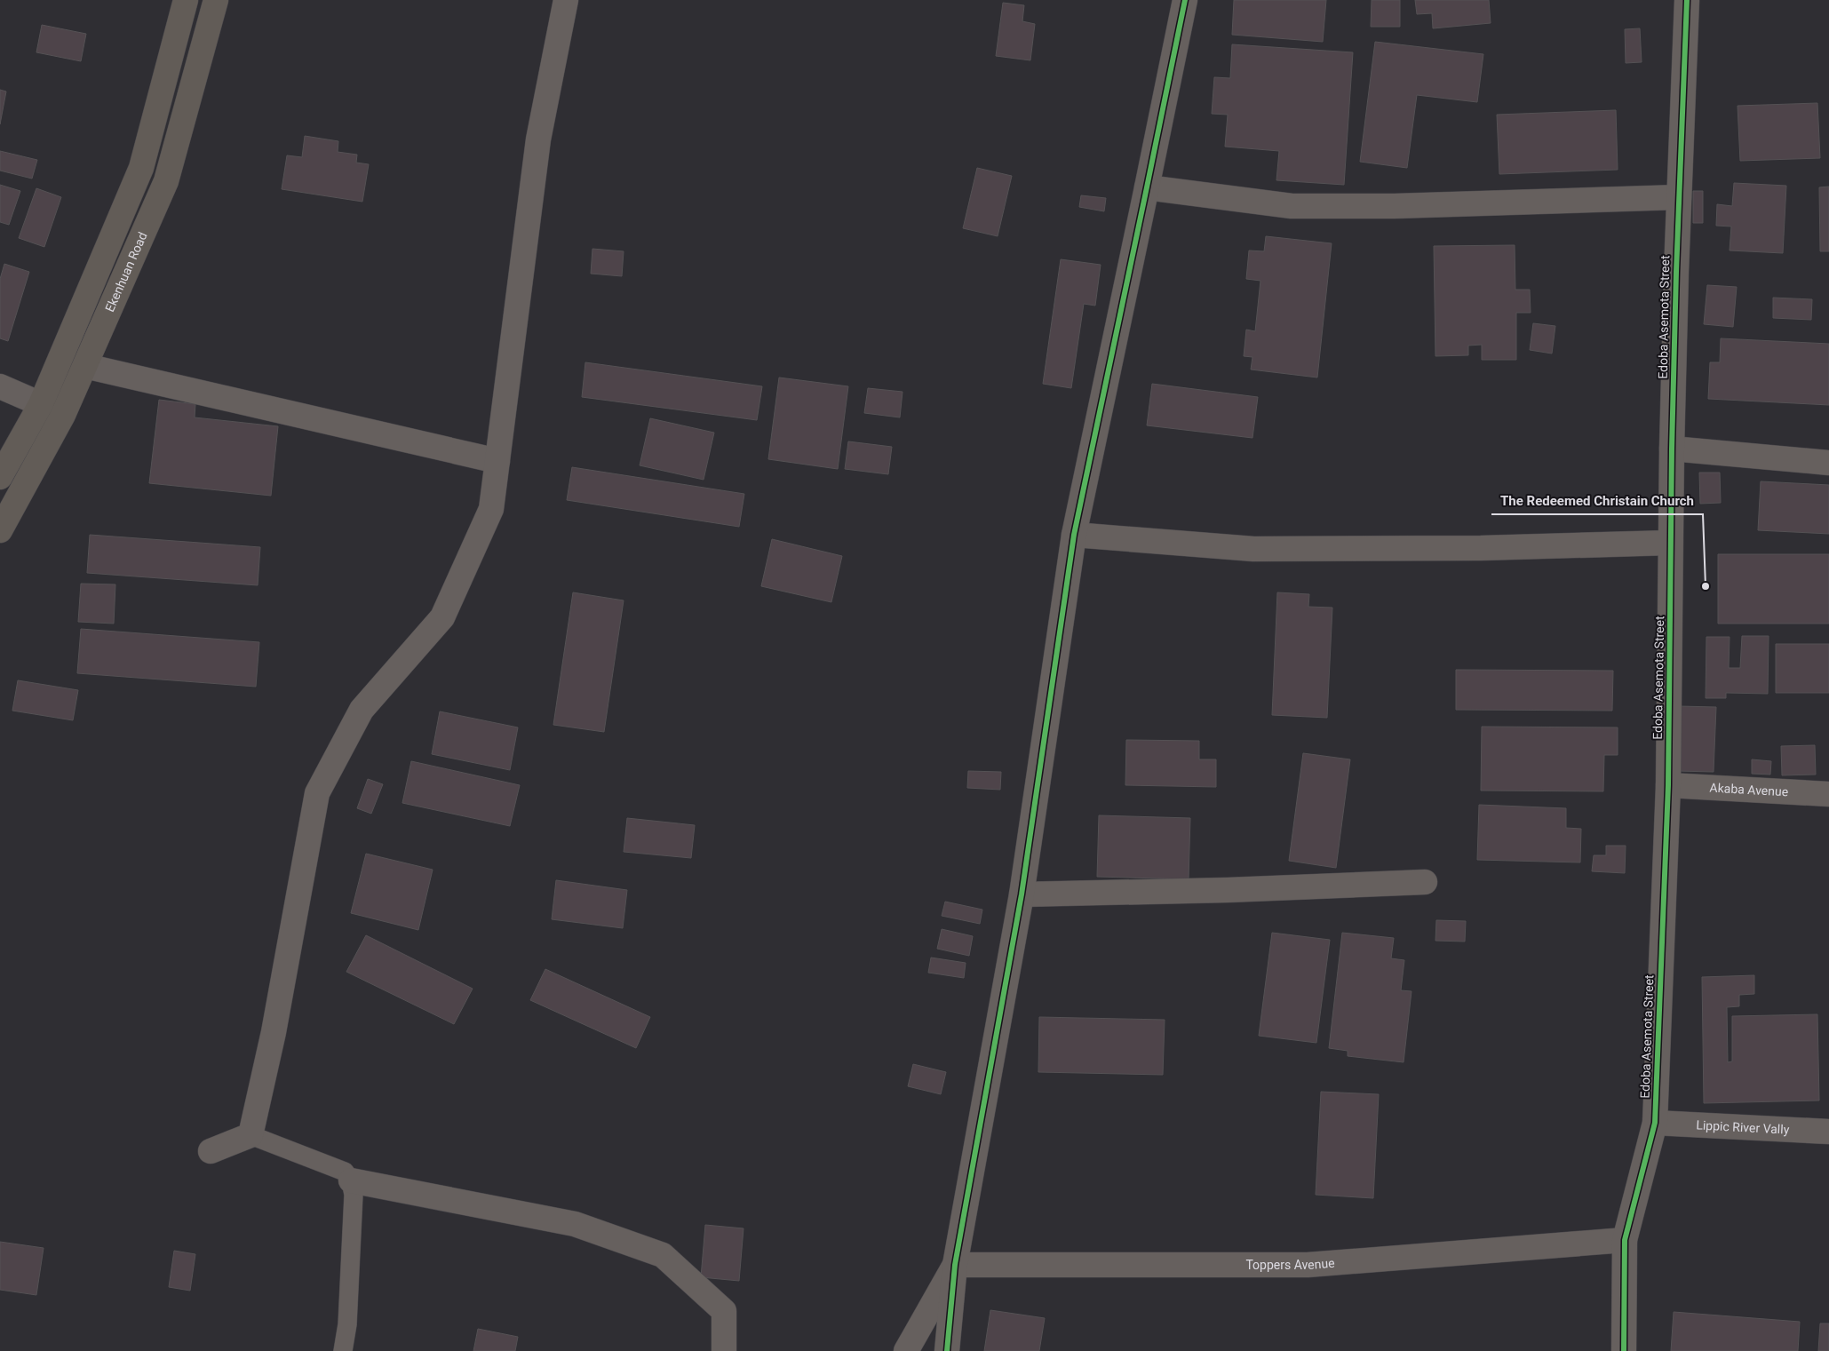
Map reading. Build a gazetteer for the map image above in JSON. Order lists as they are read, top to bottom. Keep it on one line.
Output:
{"streets":{"main road":["Ekenhuan Road"],"street":["Edoba Asemota Street","Akaba Avenue","Lippic River Vally","Toppers Avenue"]},"crossings":[["Edoba Asemota Street","Akaba Avenue"],["Edoba Asemota Street","Lippic River Vally"],["Edoba Asemota Street","Toppers Avenue"]],"places":["The Redeemed Christain Church"]}
